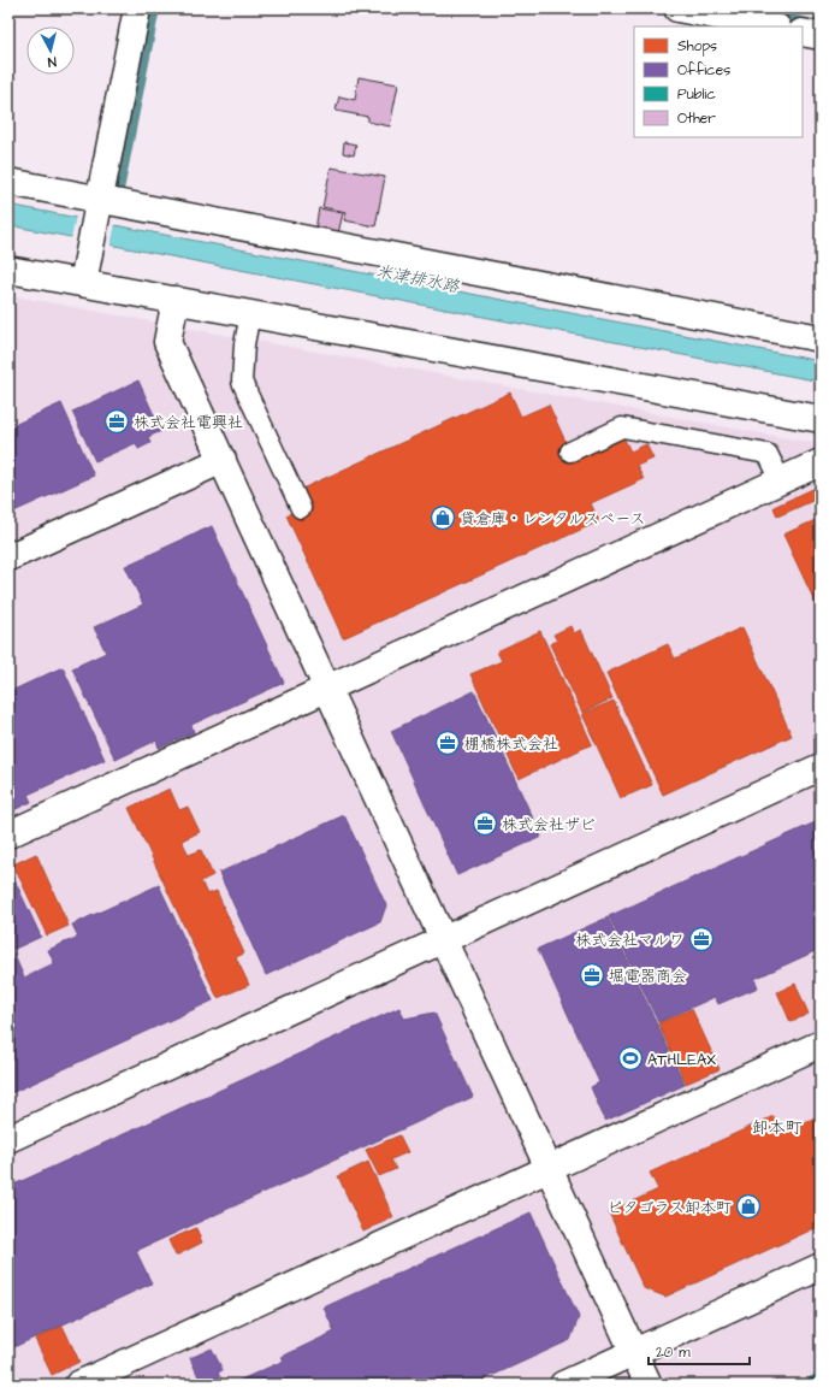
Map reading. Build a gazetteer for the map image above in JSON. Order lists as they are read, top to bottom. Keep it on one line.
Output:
{"districts":["卸本町"],"water":["米津排水路"],"places":{"office":["株式会社電興社","棚橋株式会社","株式会社ザビ","株式会社マルワ","堀電器商会"],"shop":["貸倉庫・レンタルスペース","ピタゴラス卸本町"],"sports":["ATHLEAX"]},"legend":["Shops","Offices","Public","Other"],"scale_bar":"20 m","north":"bottom"}
